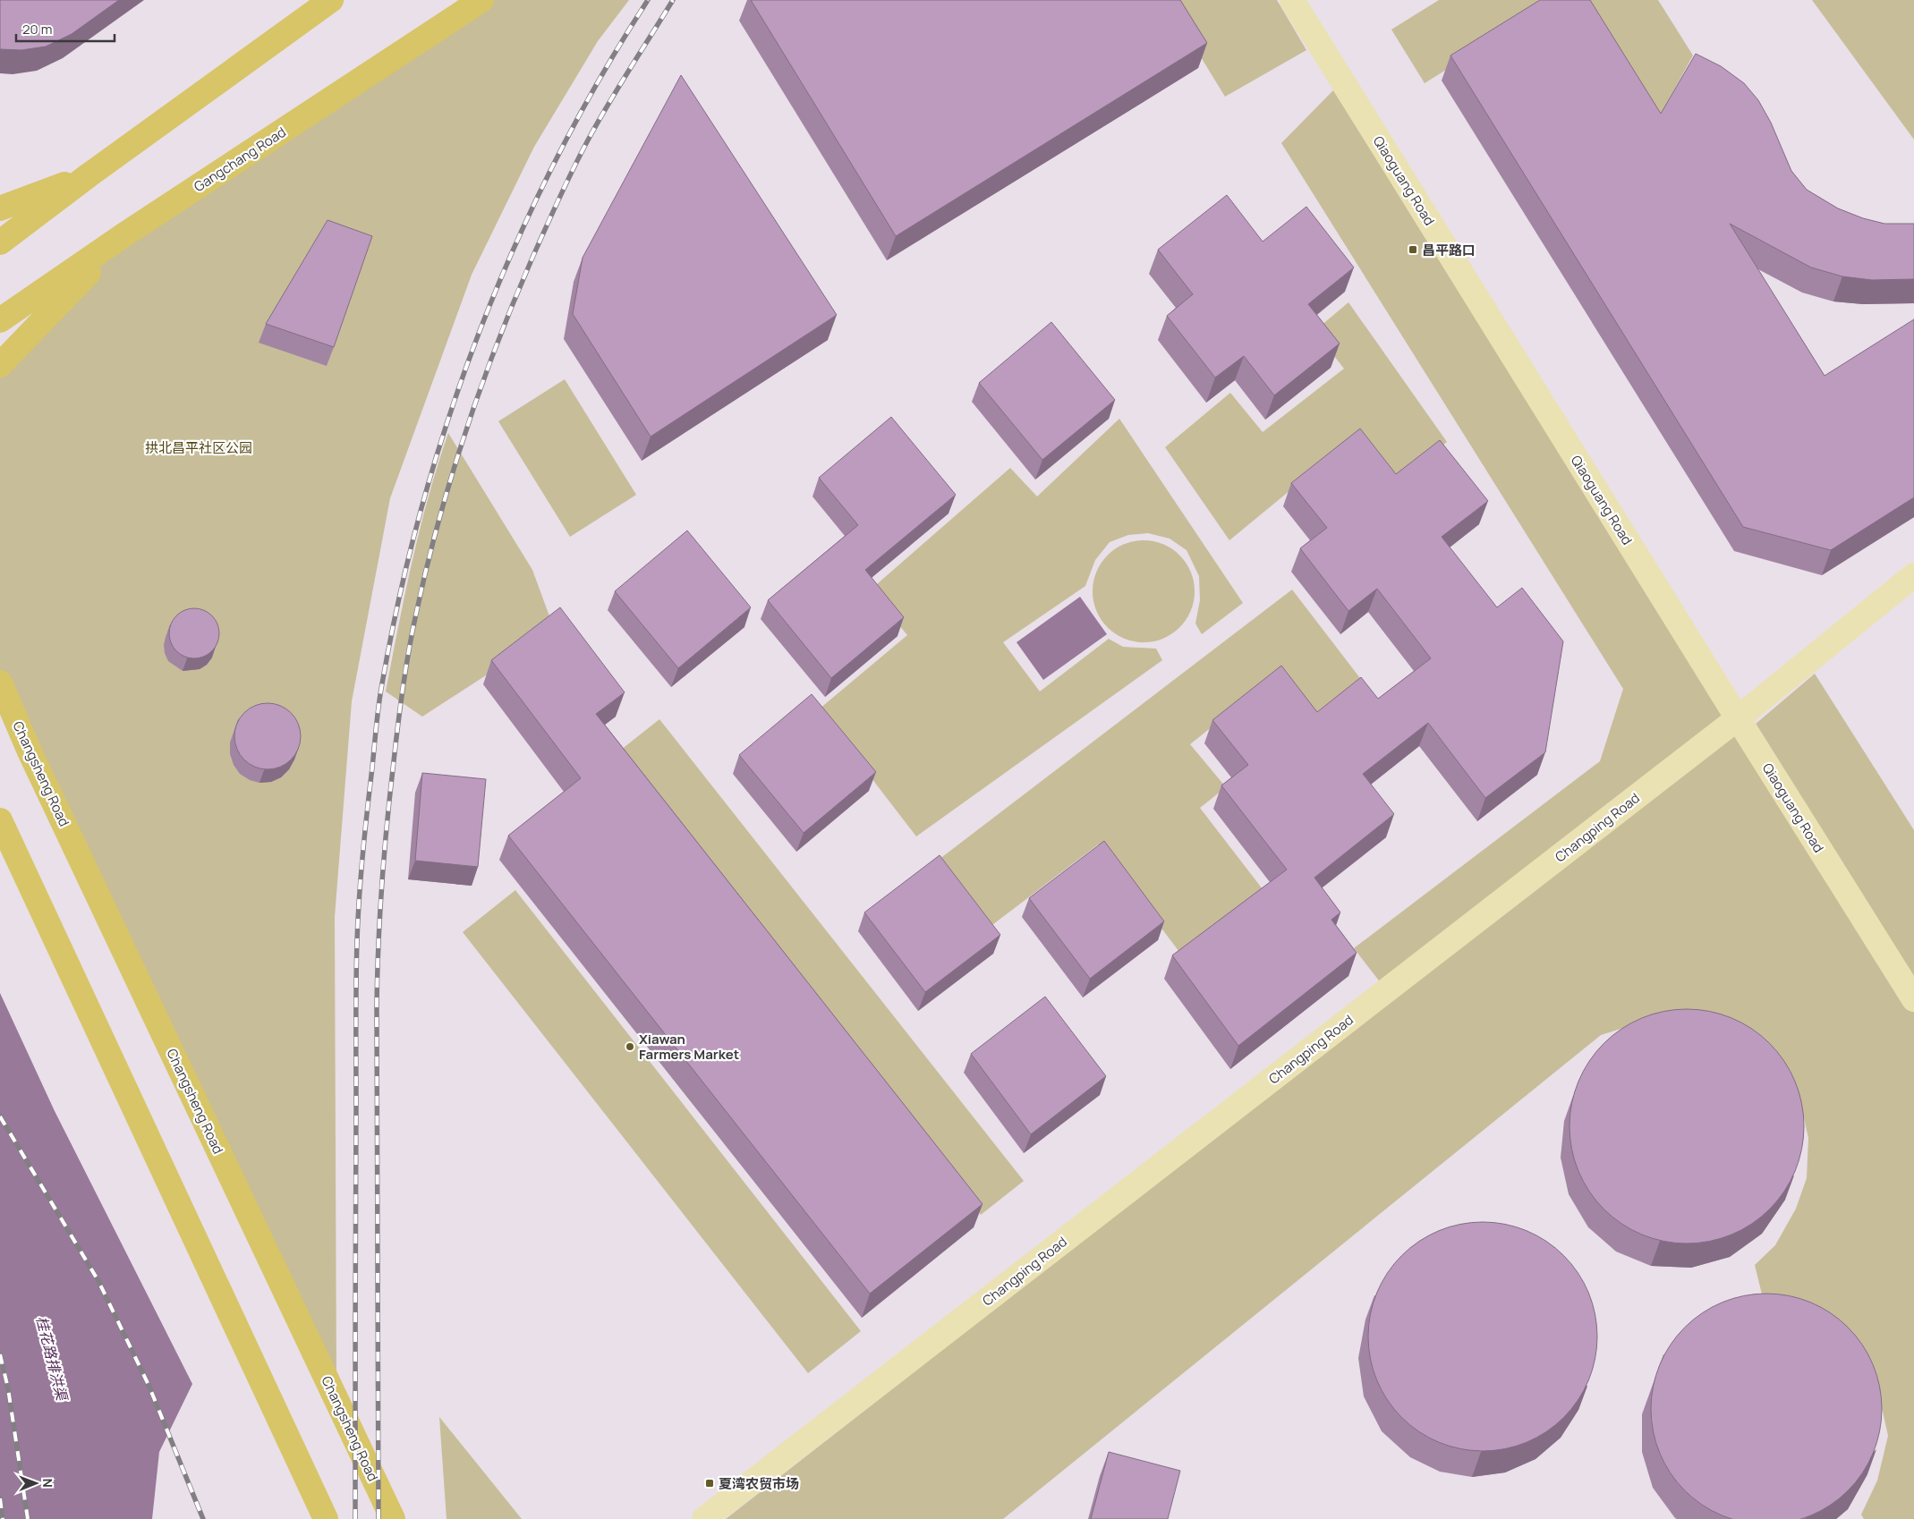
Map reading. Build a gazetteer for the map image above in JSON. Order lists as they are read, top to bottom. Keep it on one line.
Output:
{"streets":{"main road":["Gangchang Road","Changsheng Road"],"street":["Qiaoguang Road","Changping Road"]},"crossings":[["Qiaoguang Road","Changping Road"]],"water":["桂花路排洪渠"],"parks":["拱北昌平社区公园"],"places":{"transit":["昌平路口","夏湾农贸市场"],"other":["Xiawan Farmers Market"]},"scale_bar":"20 m","north":"right"}
